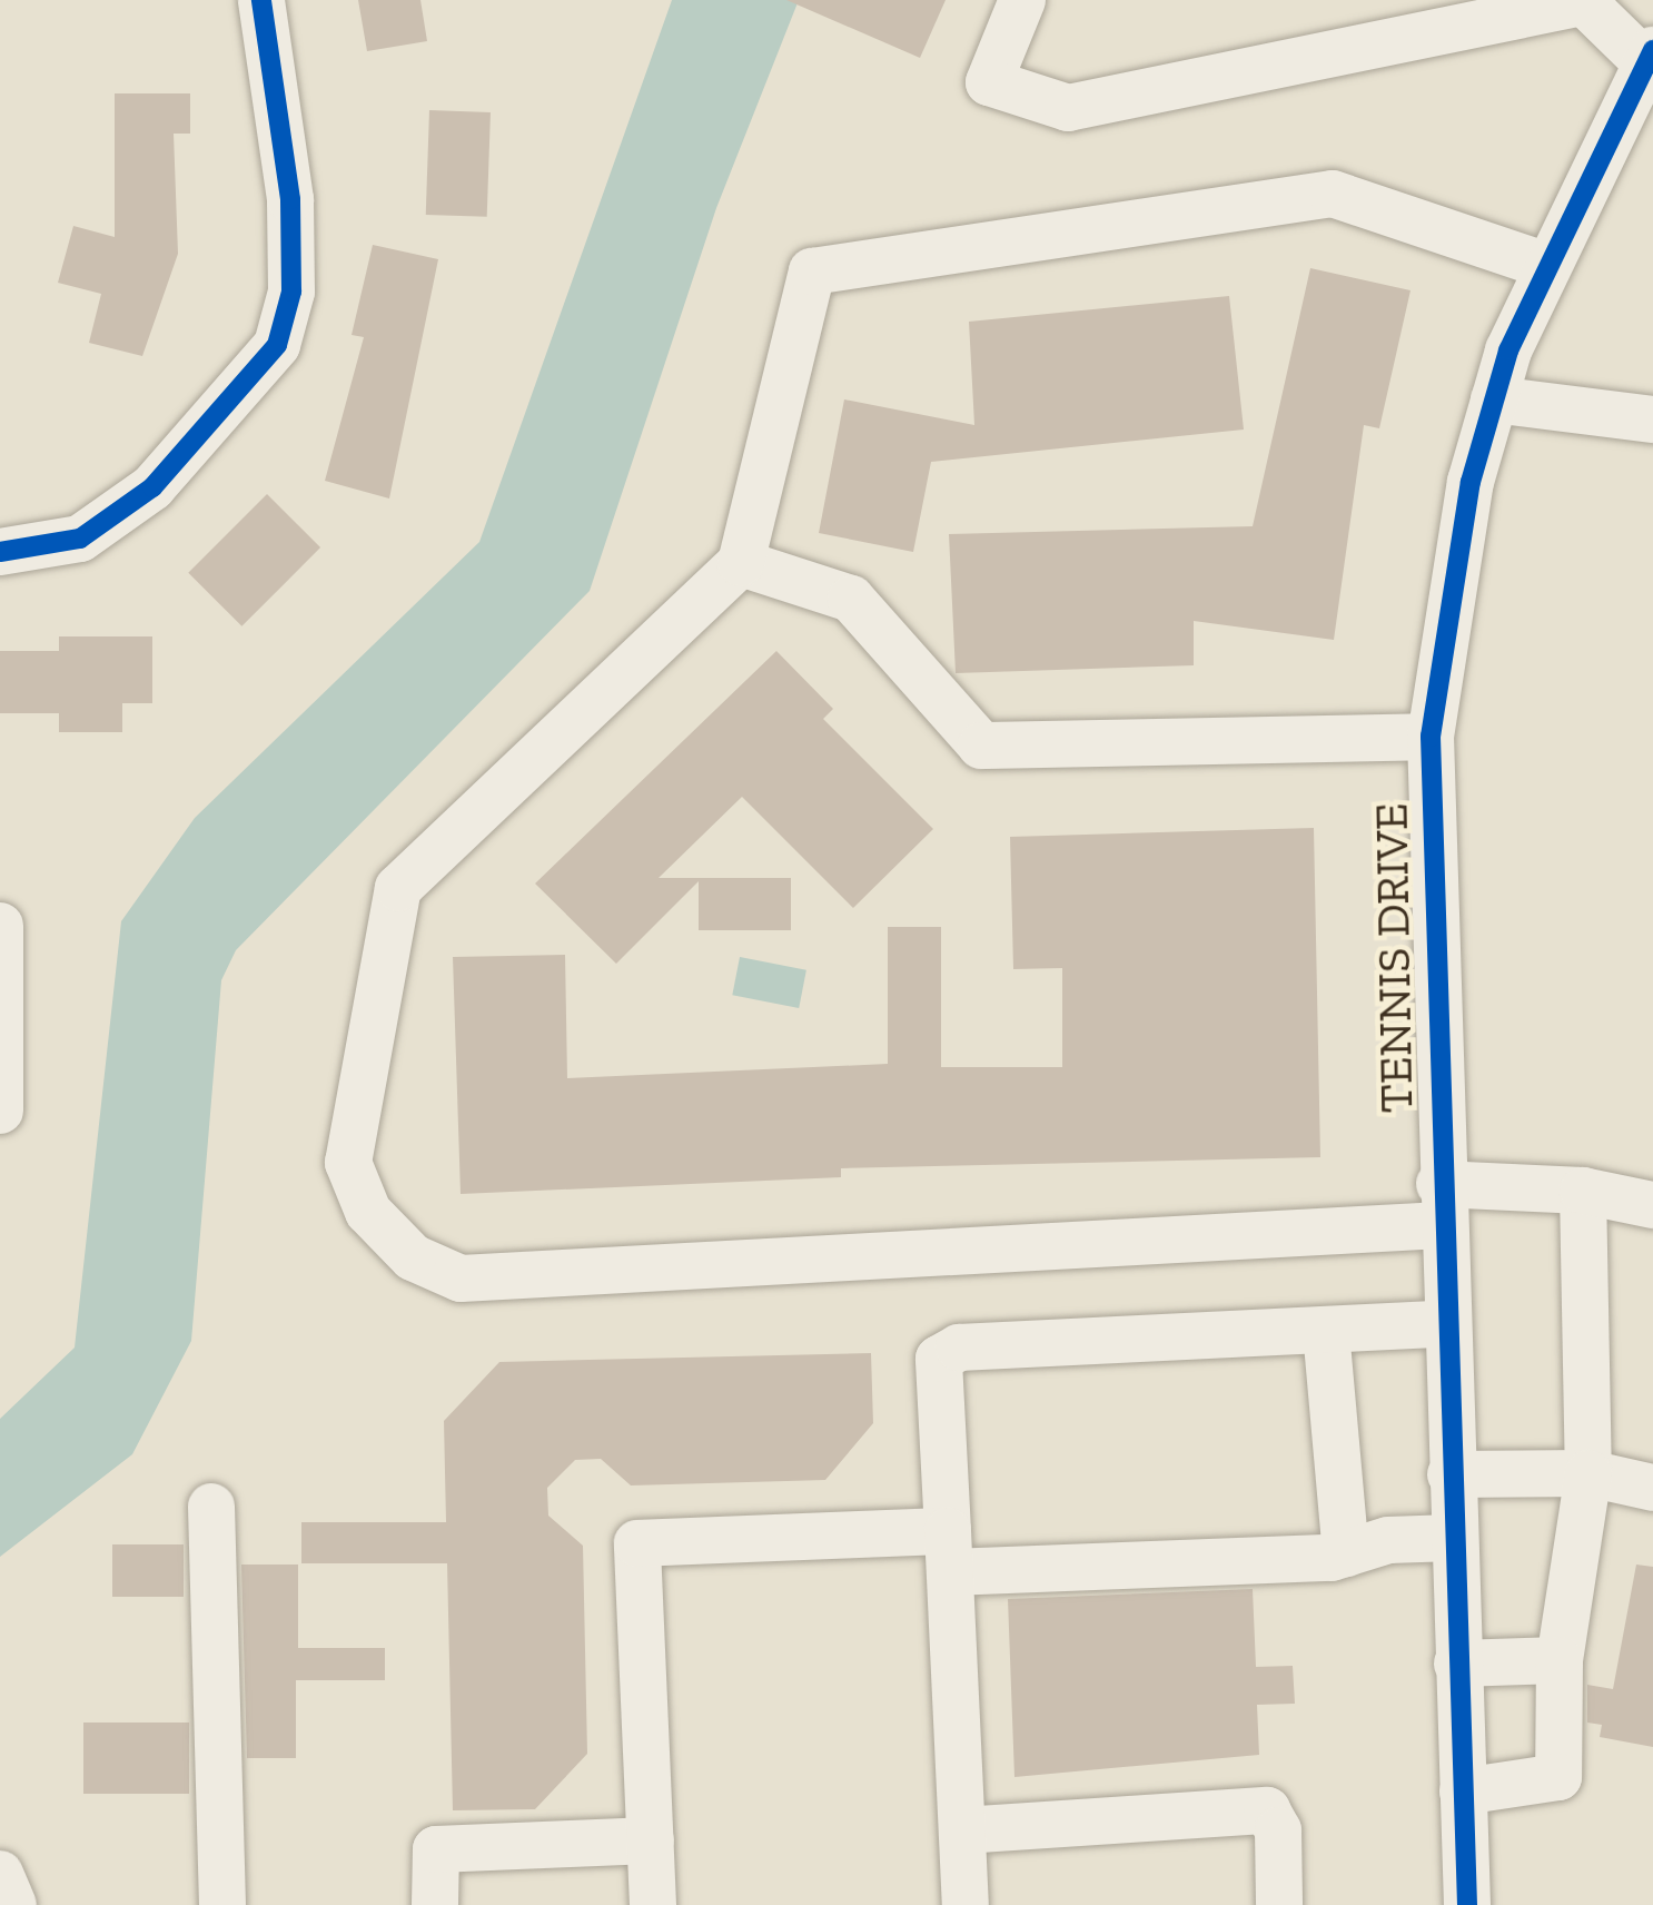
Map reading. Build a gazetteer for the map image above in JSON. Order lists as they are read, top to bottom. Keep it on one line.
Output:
{"streets":{"street":["TENNIS DRIVE"]}}
